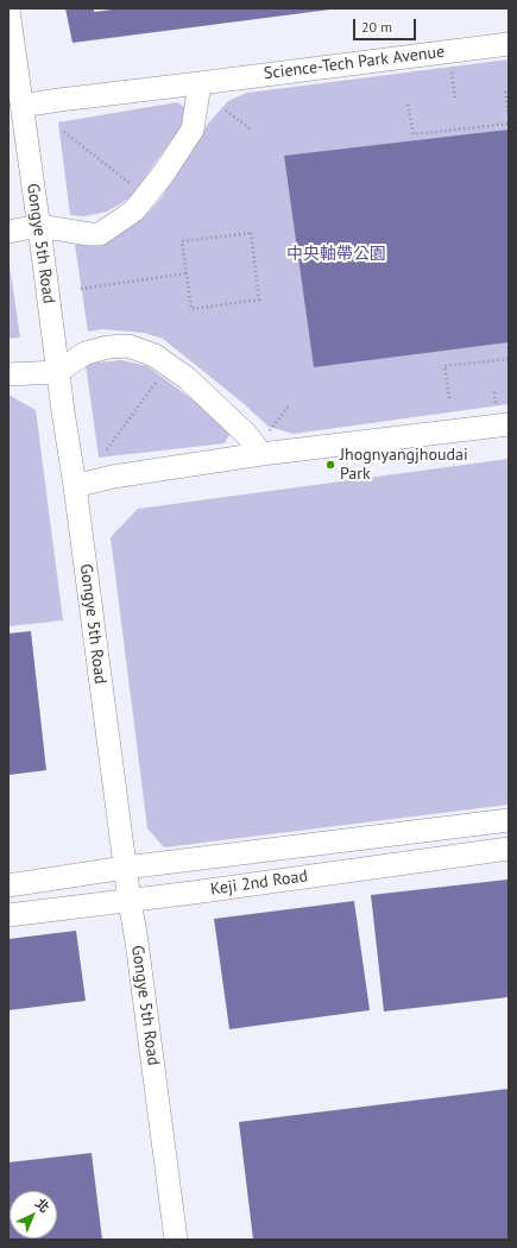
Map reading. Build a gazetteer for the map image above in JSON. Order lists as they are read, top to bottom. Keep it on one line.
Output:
{"streets":{"street":["Science-Tech Park Avenue","Gongye 5th Road","Keji 2nd Road"]},"crossings":[["Science-Tech Park Avenue","Gongye 5th Road"],["Gongye 5th Road","Keji 2nd Road"]],"parks":["中央軸帶公園"],"places":["Jhognyangjhoudai Park"],"scale_bar":"20 m","north":"top right"}
